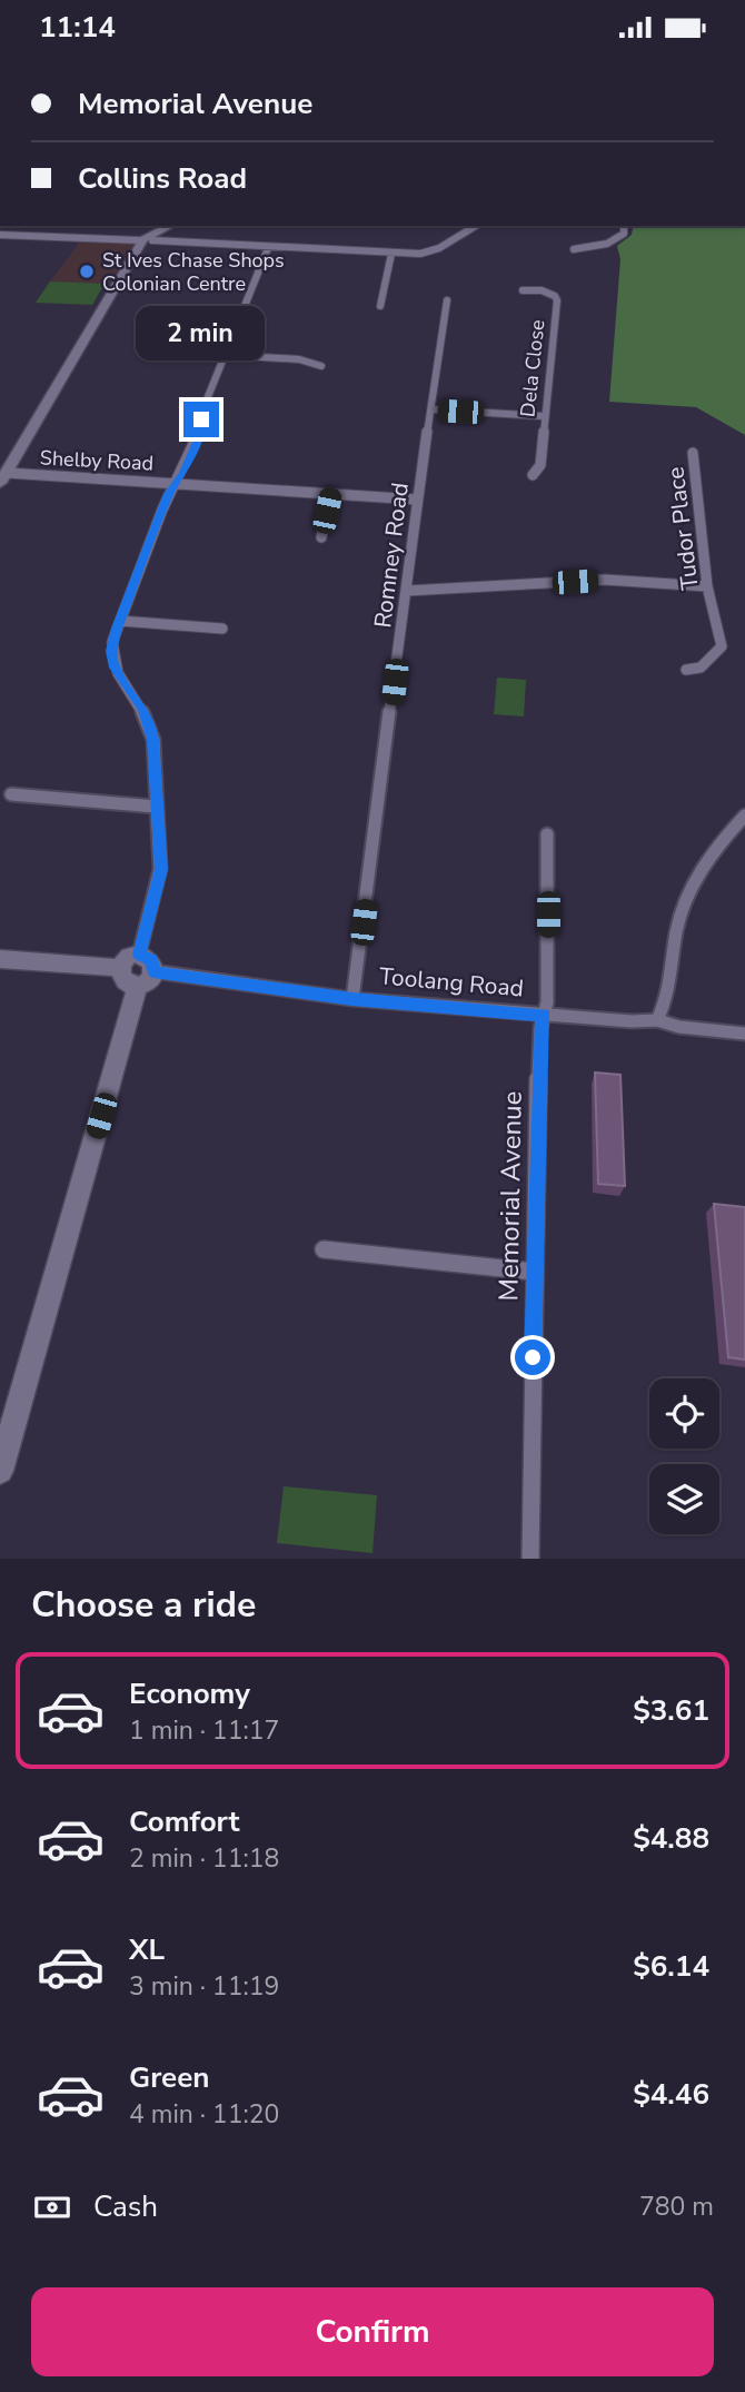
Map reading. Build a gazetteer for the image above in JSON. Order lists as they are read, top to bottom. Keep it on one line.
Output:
{"streets":{"street":["Dela Close","Shelby Road","Tudor Place","Romney Road","Toolang Road","Memorial Avenue"]},"crossings":[["Shelby Road","Romney Road"],["Romney Road","Toolang Road"],["Toolang Road","Memorial Avenue"]],"places":["St Ives Chase Shops Colonian Centre"],"page":{"status":"11:14","banner":["Memorial Avenue","Collins Road"],"bubble":"2 min","heading":"Choose a ride","list":[{"name":"Economy","note":"1 min · 11:17","value":"$3.61"},{"name":"Comfort","note":"2 min · 11:18","value":"$4.88"},{"name":"XL","note":"3 min · 11:19","value":"$6.14"},{"name":"Green","note":"4 min · 11:20","value":"$4.46"}],"pay":["Cash","780 m"],"buttons":"Confirm"}}
